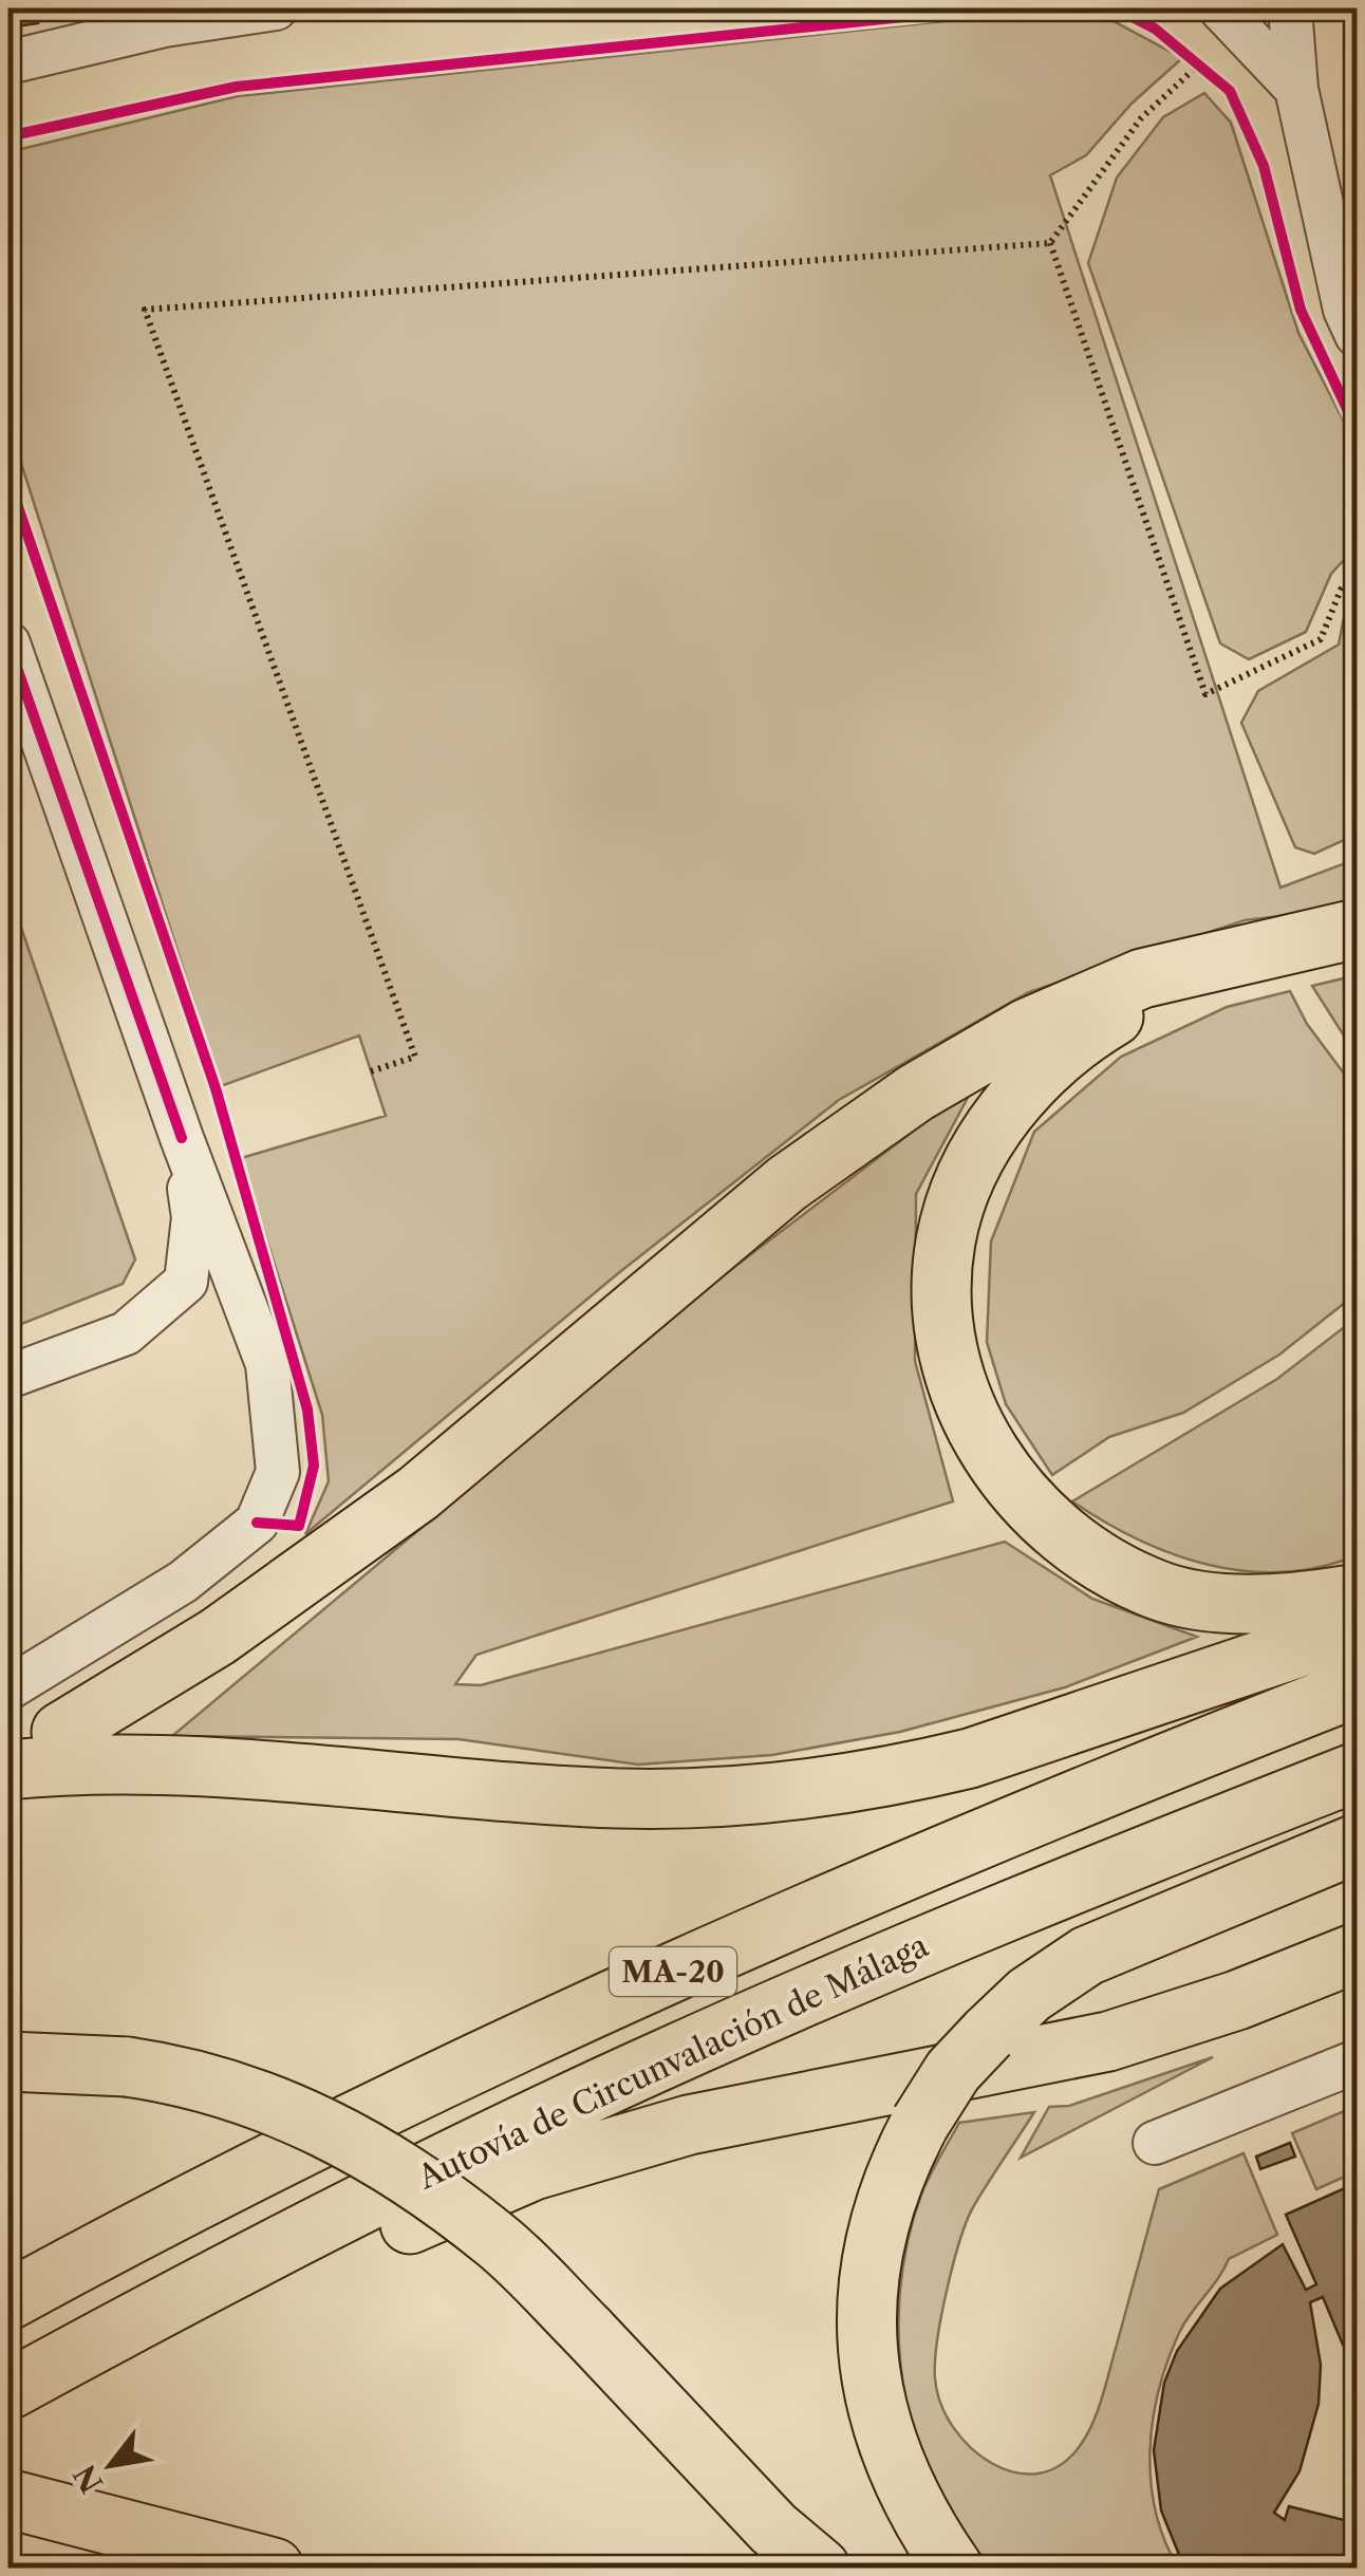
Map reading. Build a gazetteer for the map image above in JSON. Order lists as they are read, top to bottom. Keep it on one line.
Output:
{"streets":{"highway":["MA-20","Autovía de Circunvalación de Málaga"]},"north":"bottom left"}
